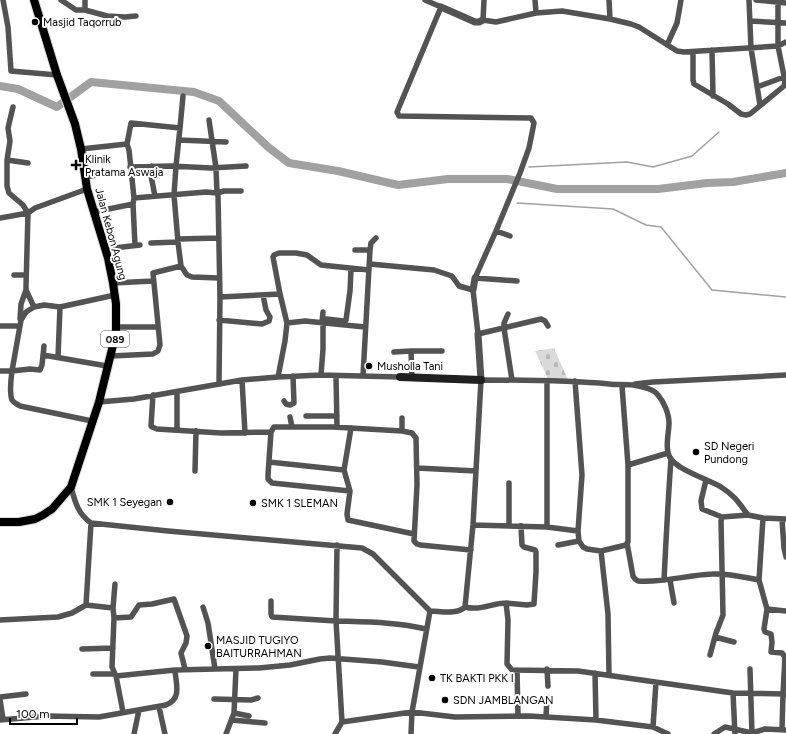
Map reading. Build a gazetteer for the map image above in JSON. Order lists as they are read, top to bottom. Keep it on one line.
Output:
{"streets":{"main road":["Jalan Kebon Agung","089"]},"places":{"other":["Masjid Taqorrub","Musholla Tani","SD Negeri Pundong","SMK 1 Seyegan","SMK 1 SLEMAN","MASJID TUGIYO BAITURRAHMAN","TK BAKTI PKK I","SDN JAMBLANGAN"],"health":["Klinik Pratama Aswaja"]},"scale_bar":"100 m"}
